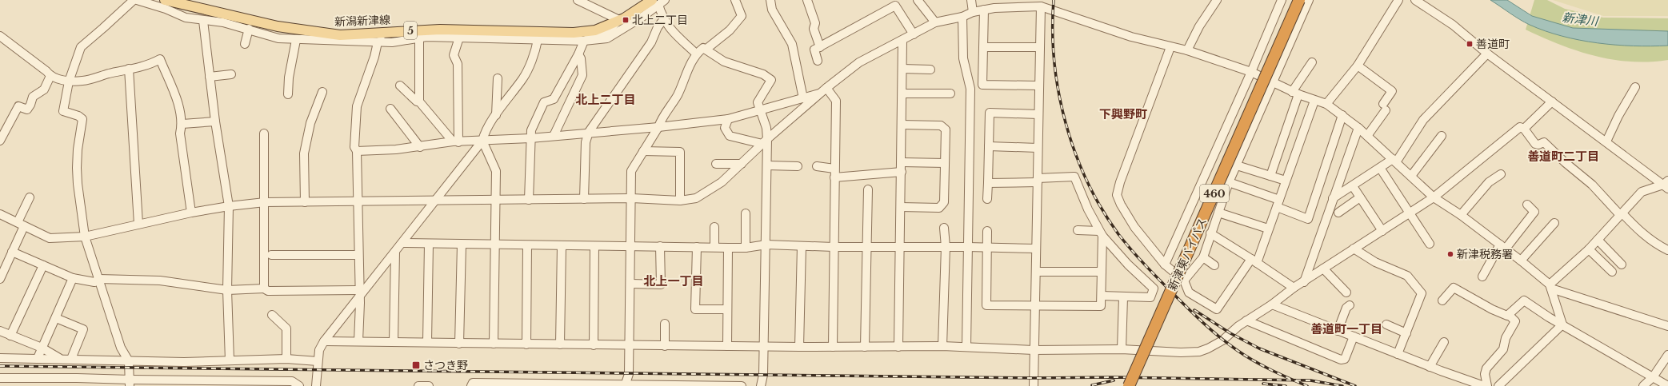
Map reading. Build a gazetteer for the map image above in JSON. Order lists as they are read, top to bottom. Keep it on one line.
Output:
{"streets":{"highway":["460","新津東バイパス"],"main road":["新潟新津線","5"]},"districts":["北上二丁目","下興野町","善道町二丁目","北上一丁目","善道町一丁目"],"water":["新津川"],"places":{"transit":["北上二丁目","善道町","さつき野"],"other":["新津税務署"]}}
